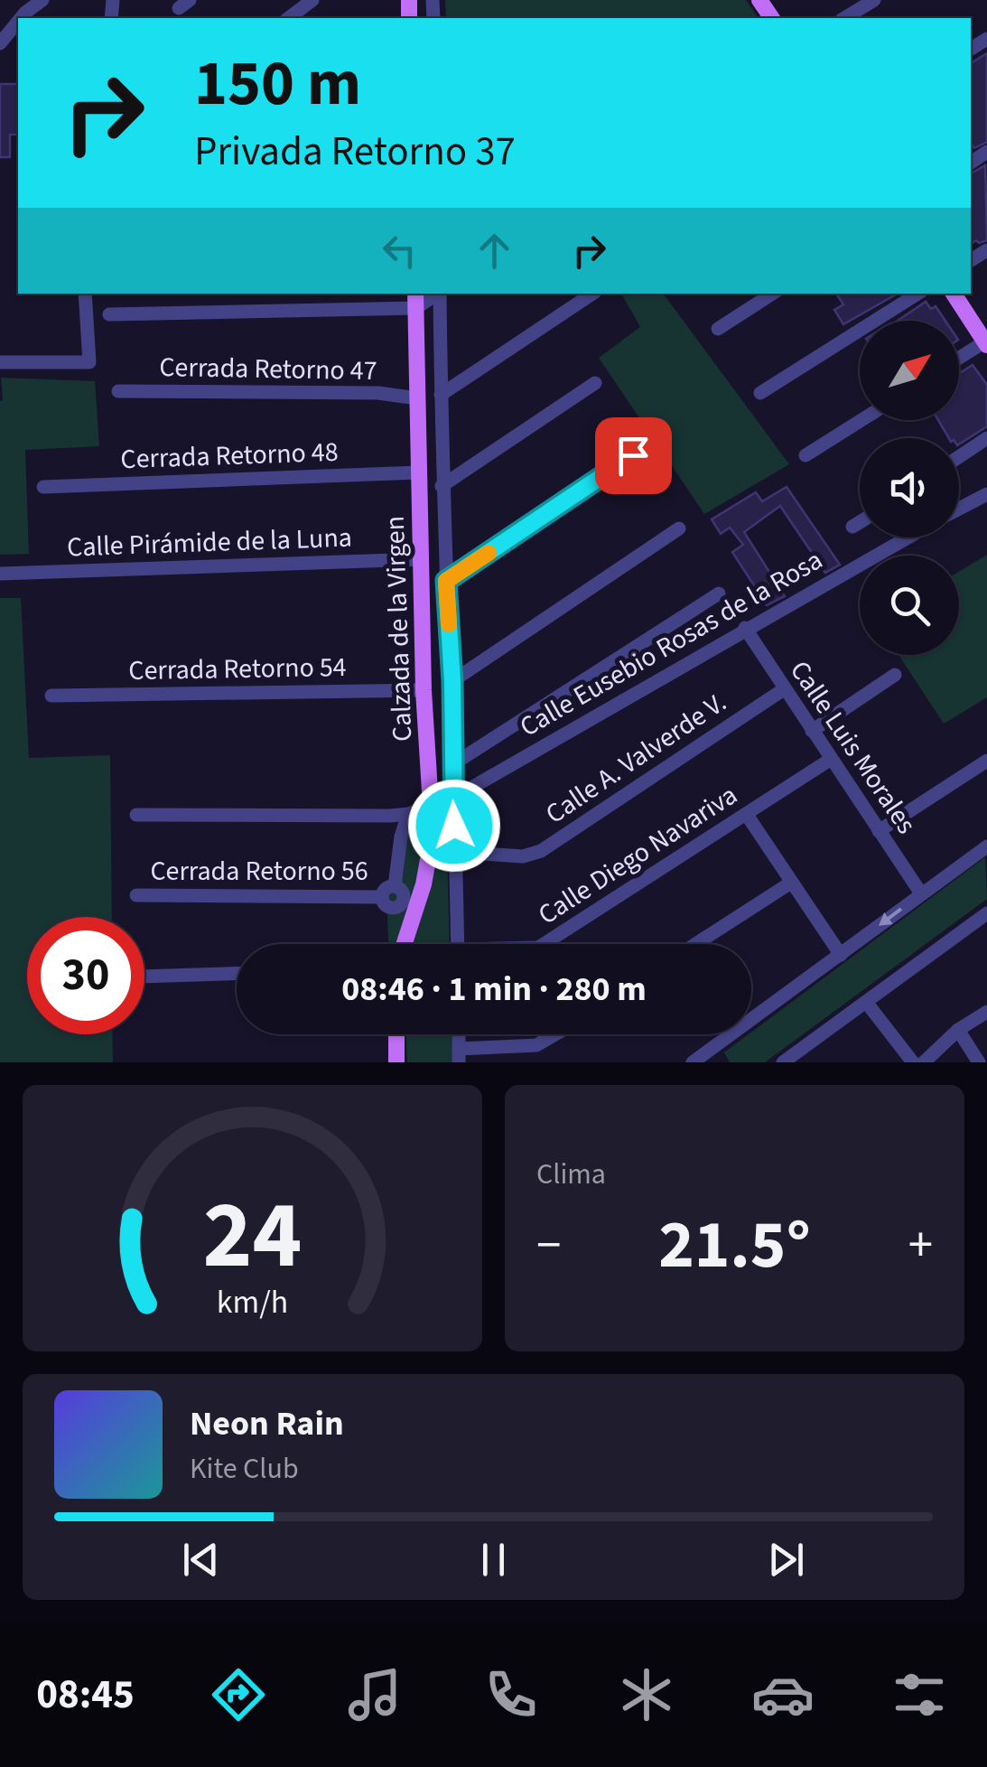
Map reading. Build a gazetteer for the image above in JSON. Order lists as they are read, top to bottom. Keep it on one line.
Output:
{"streets":{"main road":["Calzada de la Virgen"],"street":["Cerrada Retorno 47","Cerrada Retorno 48","Calle Pirámide de la Luna","Calle Eusebio Rosas de la Rosa","Cerrada Retorno 54","Calle Luis Morales","Calle A. Valverde V.","Calle Diego Navariva","Cerrada Retorno 56"]},"crossings":[["Cerrada Retorno 47","Calzada de la Virgen"],["Cerrada Retorno 48","Calzada de la Virgen"],["Calle Pirámide de la Luna","Calzada de la Virgen"],["Calzada de la Virgen","Calle Eusebio Rosas de la Rosa"],["Calzada de la Virgen","Cerrada Retorno 54"],["Calzada de la Virgen","Calle A. Valverde V."],["Calle Eusebio Rosas de la Rosa","Calle Luis Morales"],["Calle Eusebio Rosas de la Rosa","Cerrada Retorno 56"],["Calle Luis Morales","Calle A. Valverde V."],["Calle Luis Morales","Calle Diego Navariva"]],"north":"top right","page":{"turn":["150 m","Privada Retorno 37"],"limit":"30","trip":"08:46 · 1 min · 280 m","tile":"Clima","heat":["−","21.5°","+"],"song":["Neon Rain","Kite Club"],"tabs":"08:45","gauge":["24","km/h"]}}
